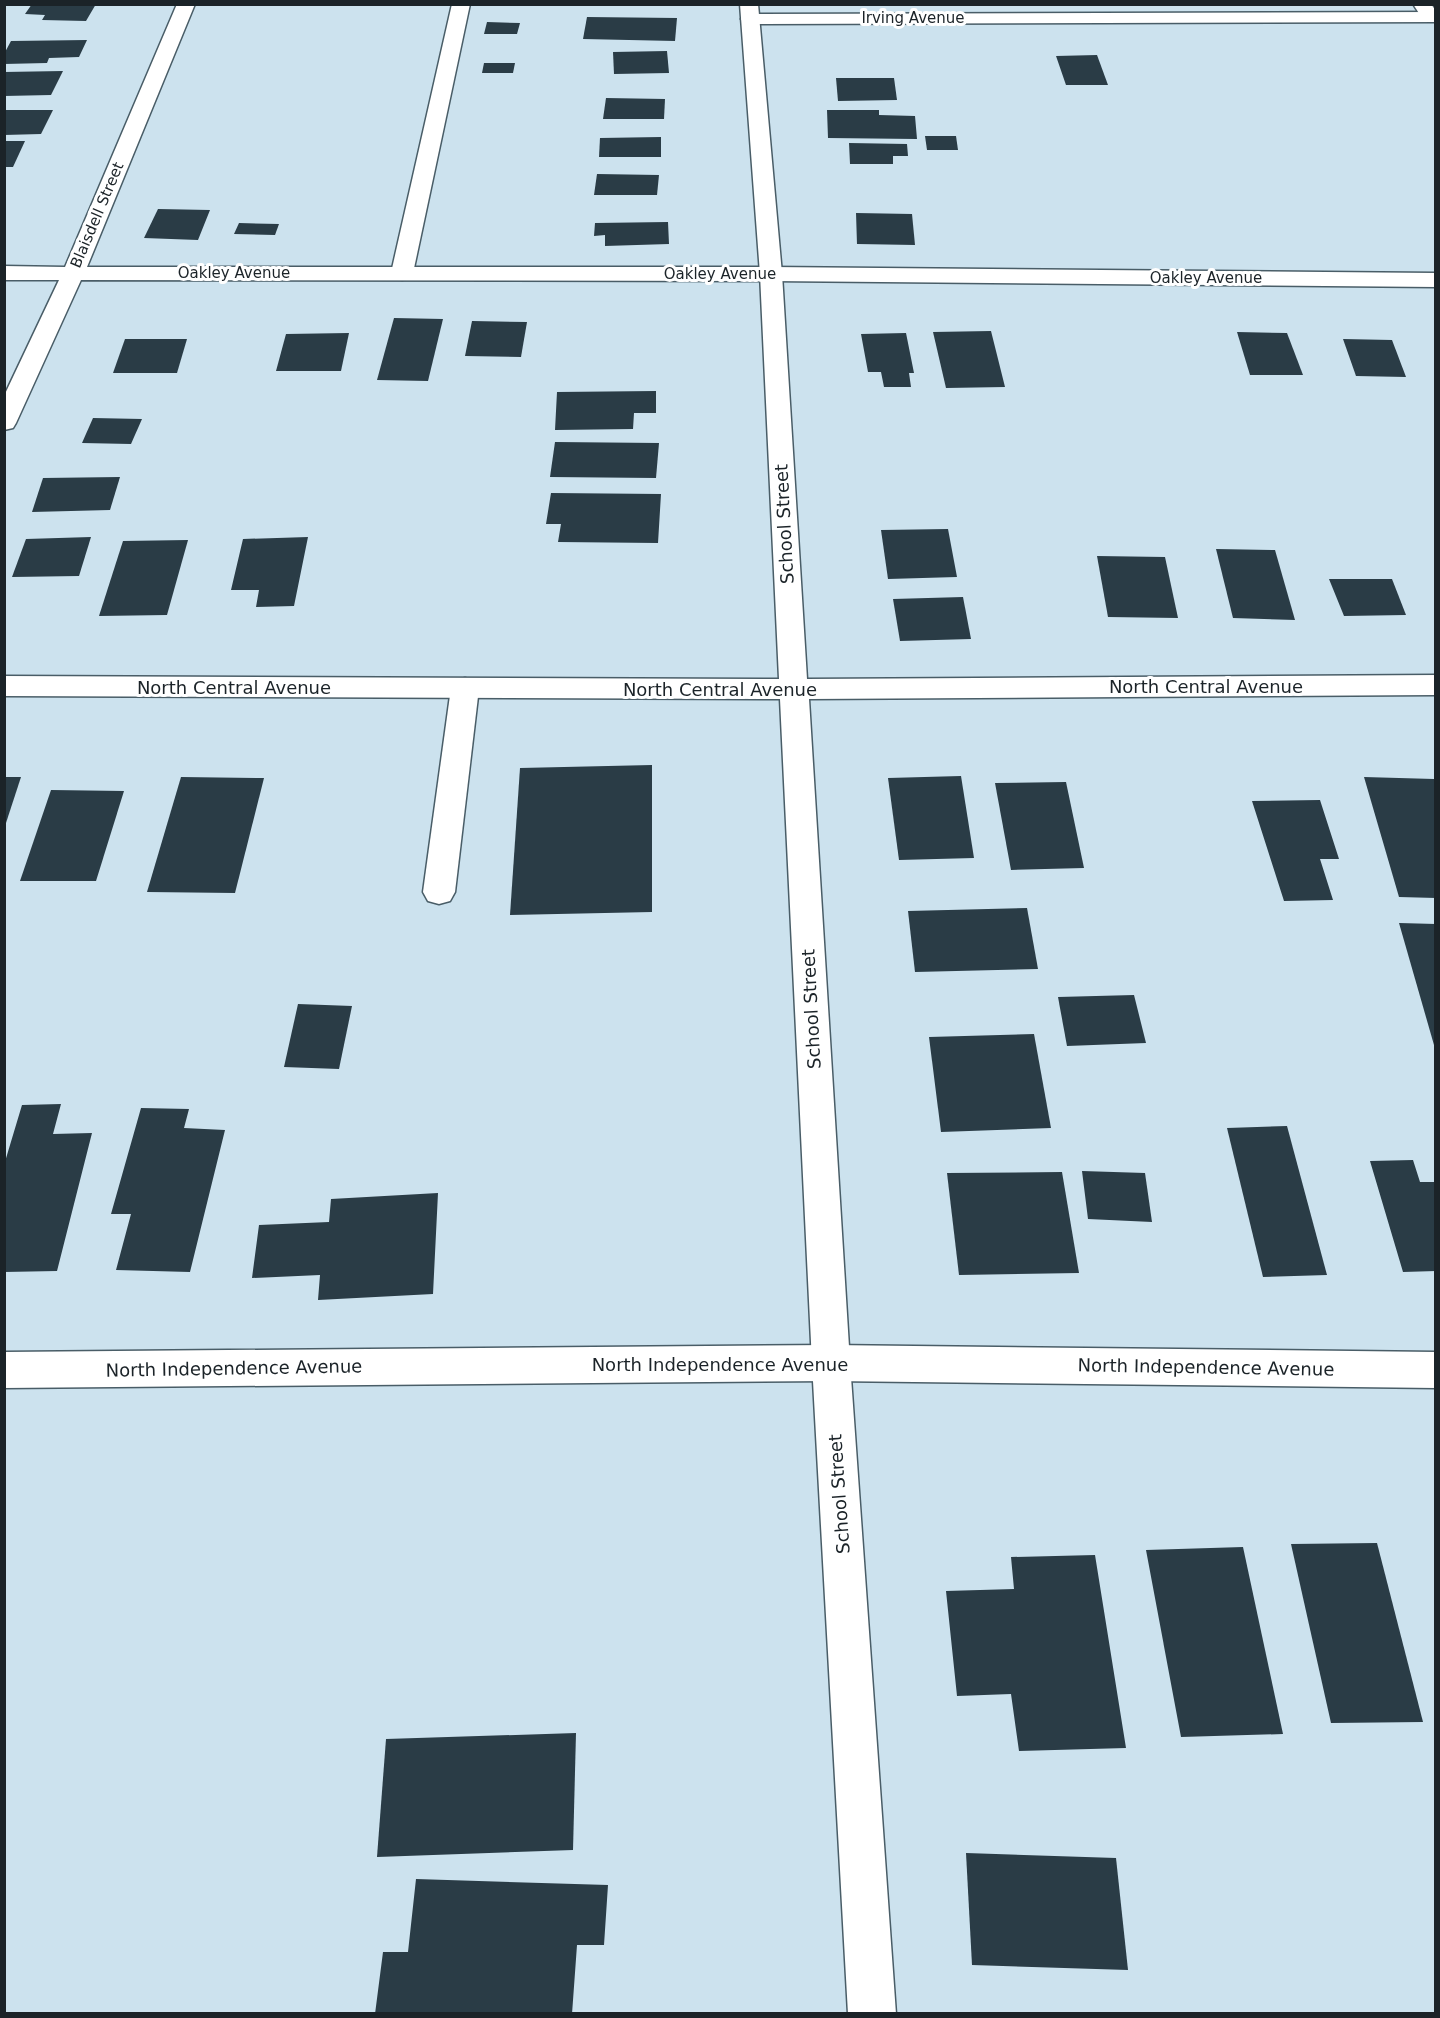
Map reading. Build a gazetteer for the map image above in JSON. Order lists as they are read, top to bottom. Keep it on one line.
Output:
{"streets":{"street":["Irving Avenue","Blaisdell Street","Oakley Avenue","School Street","North Central Avenue","North Independence Avenue"]},"crossings":[["Irving Avenue","School Street"],["Blaisdell Street","Oakley Avenue"],["Oakley Avenue","School Street"],["School Street","North Central Avenue"],["School Street","North Independence Avenue"]]}
